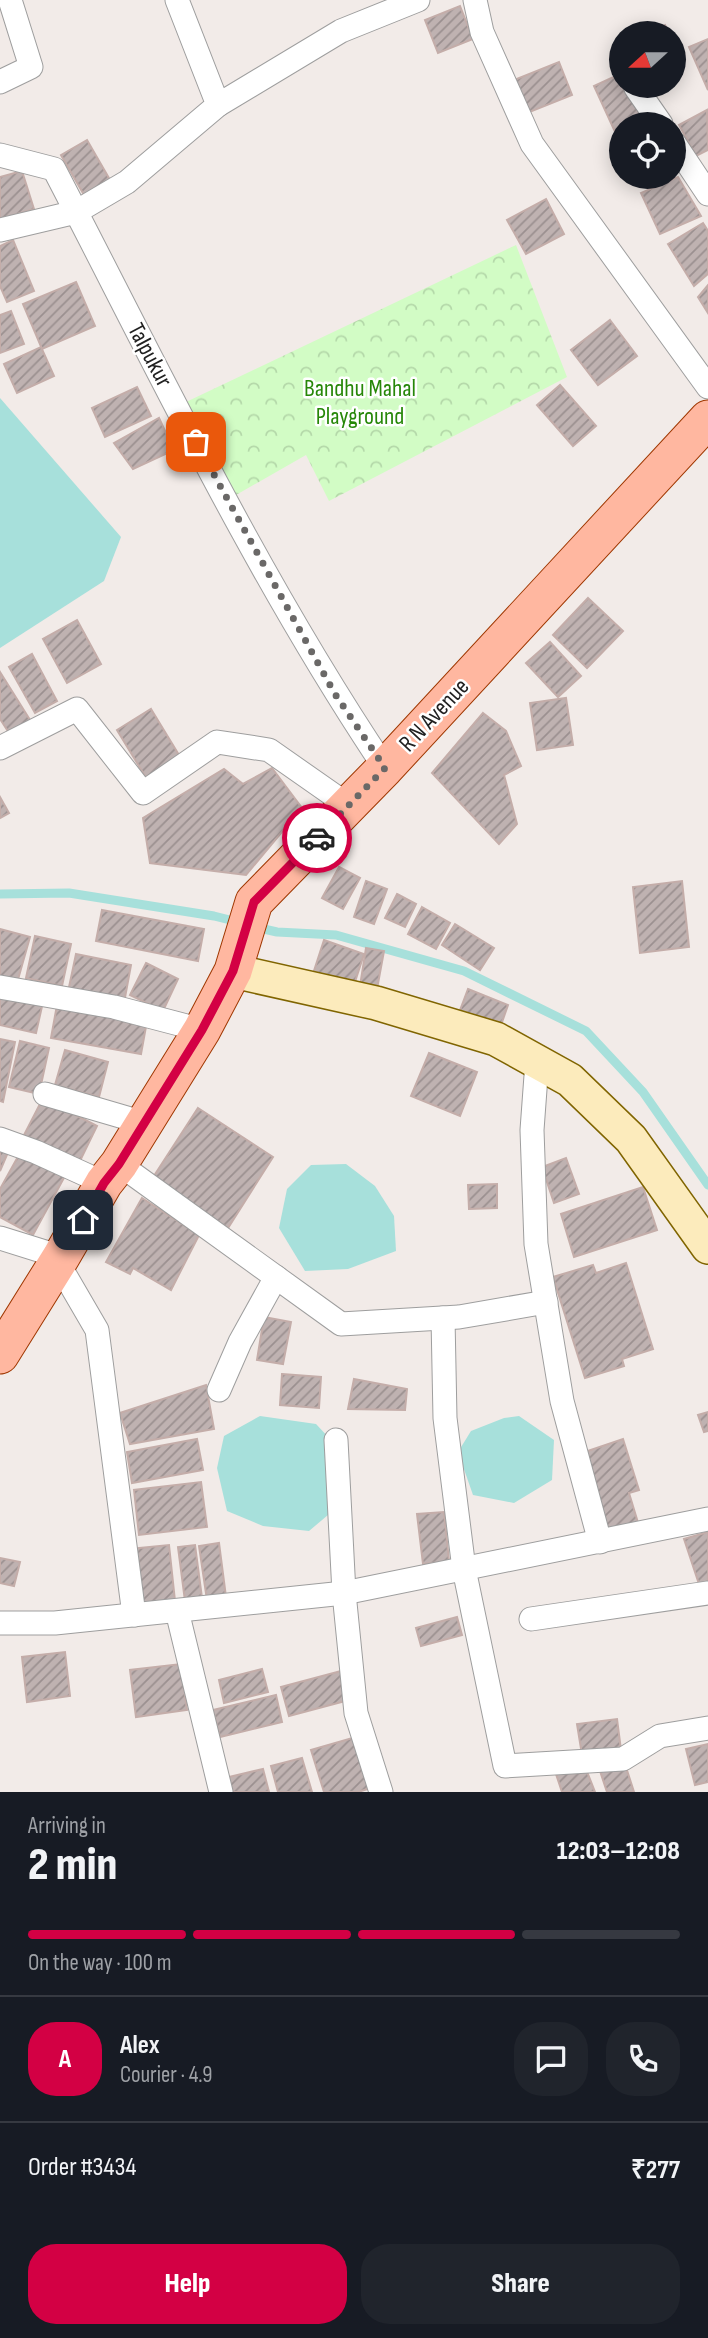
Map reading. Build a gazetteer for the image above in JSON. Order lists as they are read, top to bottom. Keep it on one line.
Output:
{"streets":{"main road":["R N Avenue"],"street":["Talpukur"]},"crossings":[["Talpukur","R N Avenue"]],"parks":["Bandhu Mahal Playground"],"north":"left","page":{"heading":["2 min","Arriving in","12:03–12:08"],"panel":["Alex","Courier · 4.9","Order #3434","₹277"],"bar":"On the way · 100 m","round":"A","buttons":["Help","Share"]}}
